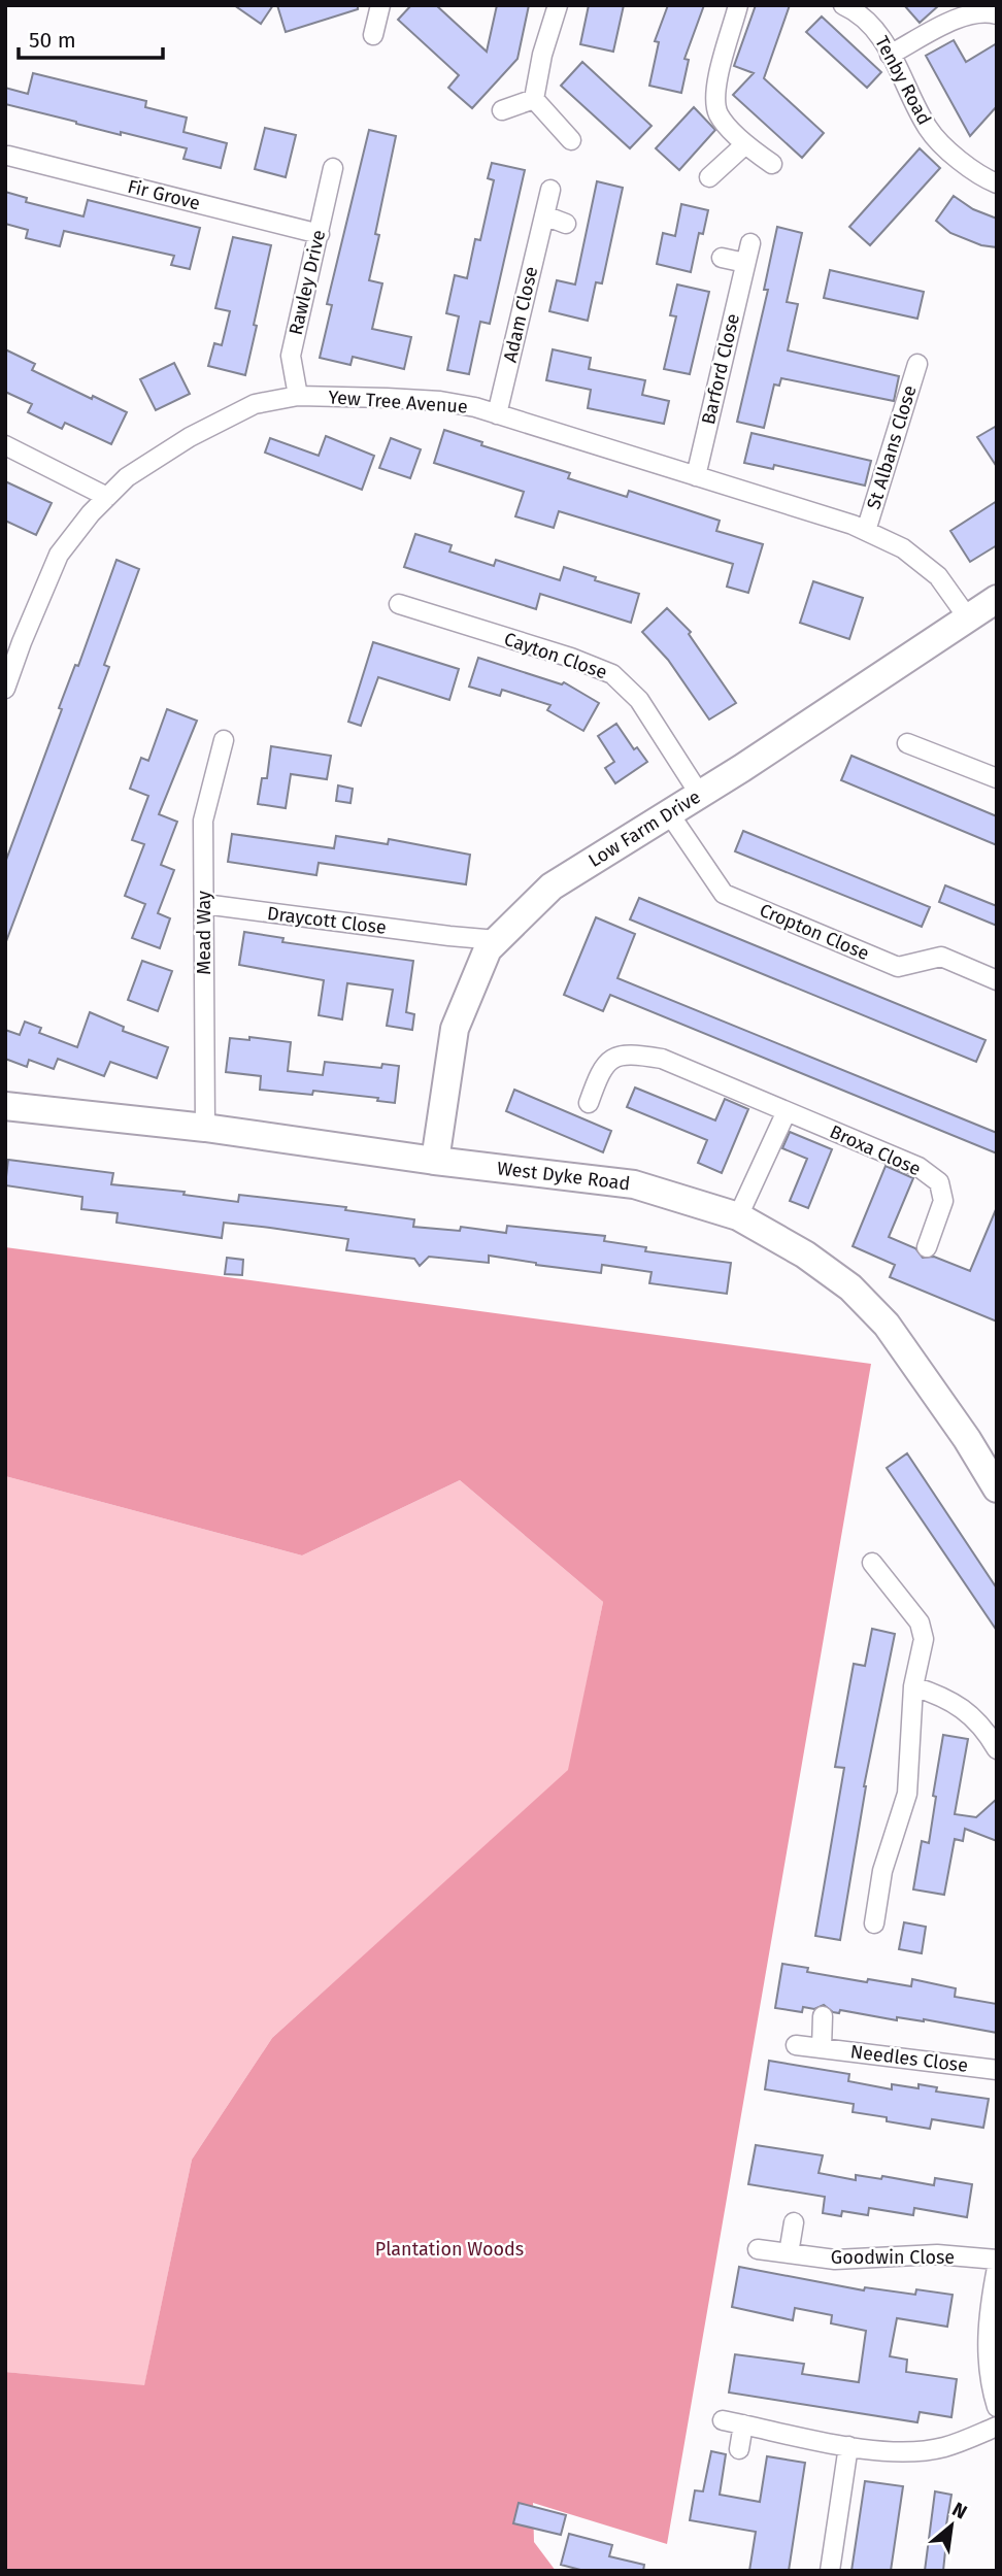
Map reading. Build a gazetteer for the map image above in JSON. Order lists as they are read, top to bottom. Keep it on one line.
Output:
{"streets":{"street":["Tenby Road","Fir Grove","Rawley Drive","Adam Close","Barford Close","Yew Tree Avenue","St Albans Close","Cayton Close","Low Farm Drive","Draycott Close","Cropton Close","Mead Way","Broxa Close","West Dyke Road","Needles Close","Goodwin Close"]},"crossings":[["Fir Grove","Rawley Drive"],["Rawley Drive","Yew Tree Avenue"],["Adam Close","Yew Tree Avenue"],["Barford Close","Yew Tree Avenue"],["Yew Tree Avenue","St Albans Close"],["Yew Tree Avenue","Low Farm Drive"],["Cayton Close","Low Farm Drive"],["Low Farm Drive","Draycott Close"],["Low Farm Drive","Cropton Close"],["Low Farm Drive","West Dyke Road"],["Draycott Close","Mead Way"],["Mead Way","West Dyke Road"]],"parks":["Plantation Woods"],"scale_bar":"50 m","north":"top right"}
